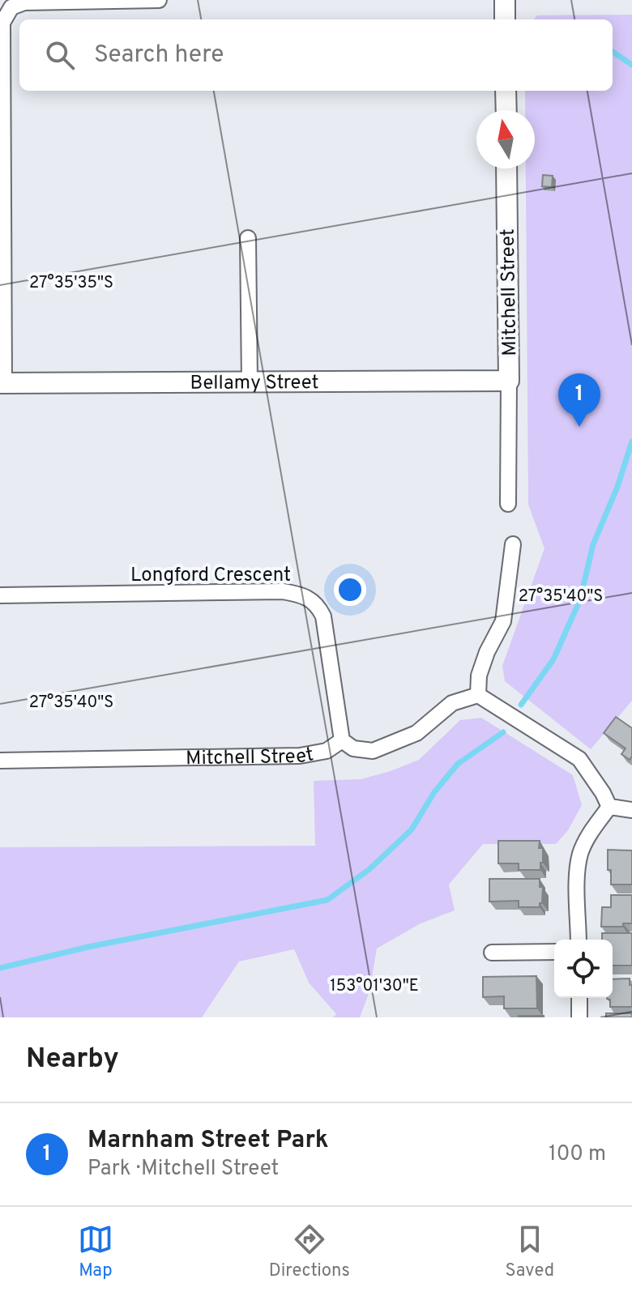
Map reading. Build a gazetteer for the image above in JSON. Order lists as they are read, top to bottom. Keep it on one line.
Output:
{"streets":{"street":["Mitchell Street","Bellamy Street","Longford Crescent"]},"crossings":[["Mitchell Street","Bellamy Street"],["Mitchell Street","Longford Crescent"]],"north":"top","page":{"search":"Search here","pins":"1","heading":"Nearby","list":[{"mark":"1","name":"Marnham Street Park","note":"Park · Mitchell Street","value":"100 m"}],"nav":["Map","Directions","Saved"]},"coordinates":["27°35'35\"S","27°35'40\"S","153°01'30\"E"]}
